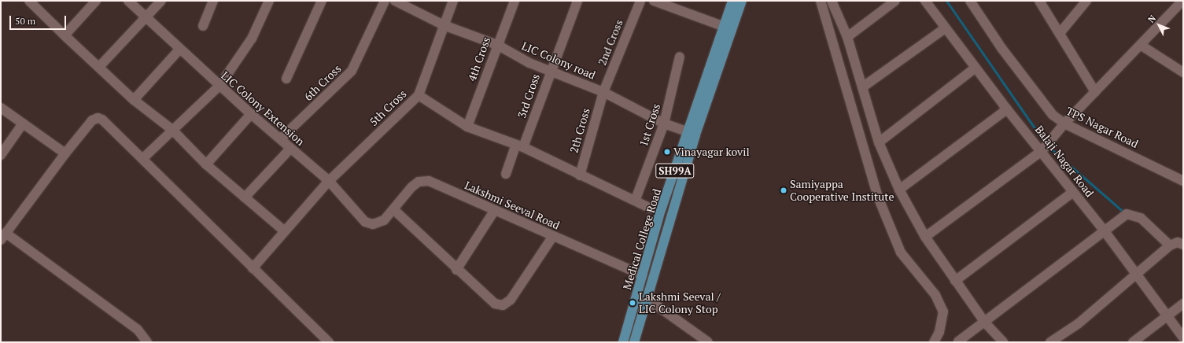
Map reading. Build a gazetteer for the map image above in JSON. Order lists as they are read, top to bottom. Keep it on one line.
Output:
{"streets":{"main road":["SH99A","Medical College Road"],"street":["2nd Cross","4th Cross","LIC Colony road","6th Cross","3rd Cross","5th Cross","LIC Colony Extension","1st Cross","TPS Nagar Road","2th Cross","Balaji Nagar Road","Lakshmi Seeval Road"]},"crossings":[["2nd Cross","LIC Colony road"],["2nd Cross","2th Cross"],["4th Cross","LIC Colony road"],["LIC Colony road","3rd Cross"],["LIC Colony road","5th Cross"],["LIC Colony road","1st Cross"],["LIC Colony road","2th Cross"],["LIC Colony road","Medical College Road"],["6th Cross","LIC Colony Extension"],["5th Cross","LIC Colony Extension"],["LIC Colony Extension","Lakshmi Seeval Road"],["Lakshmi Seeval Road","Medical College Road"]],"places":["Vinayagar kovil","Samiyappa Cooperative Institute","Lakshmi Seeval / LIC Colony Stop"],"scale_bar":"50 m","north":"top left"}
